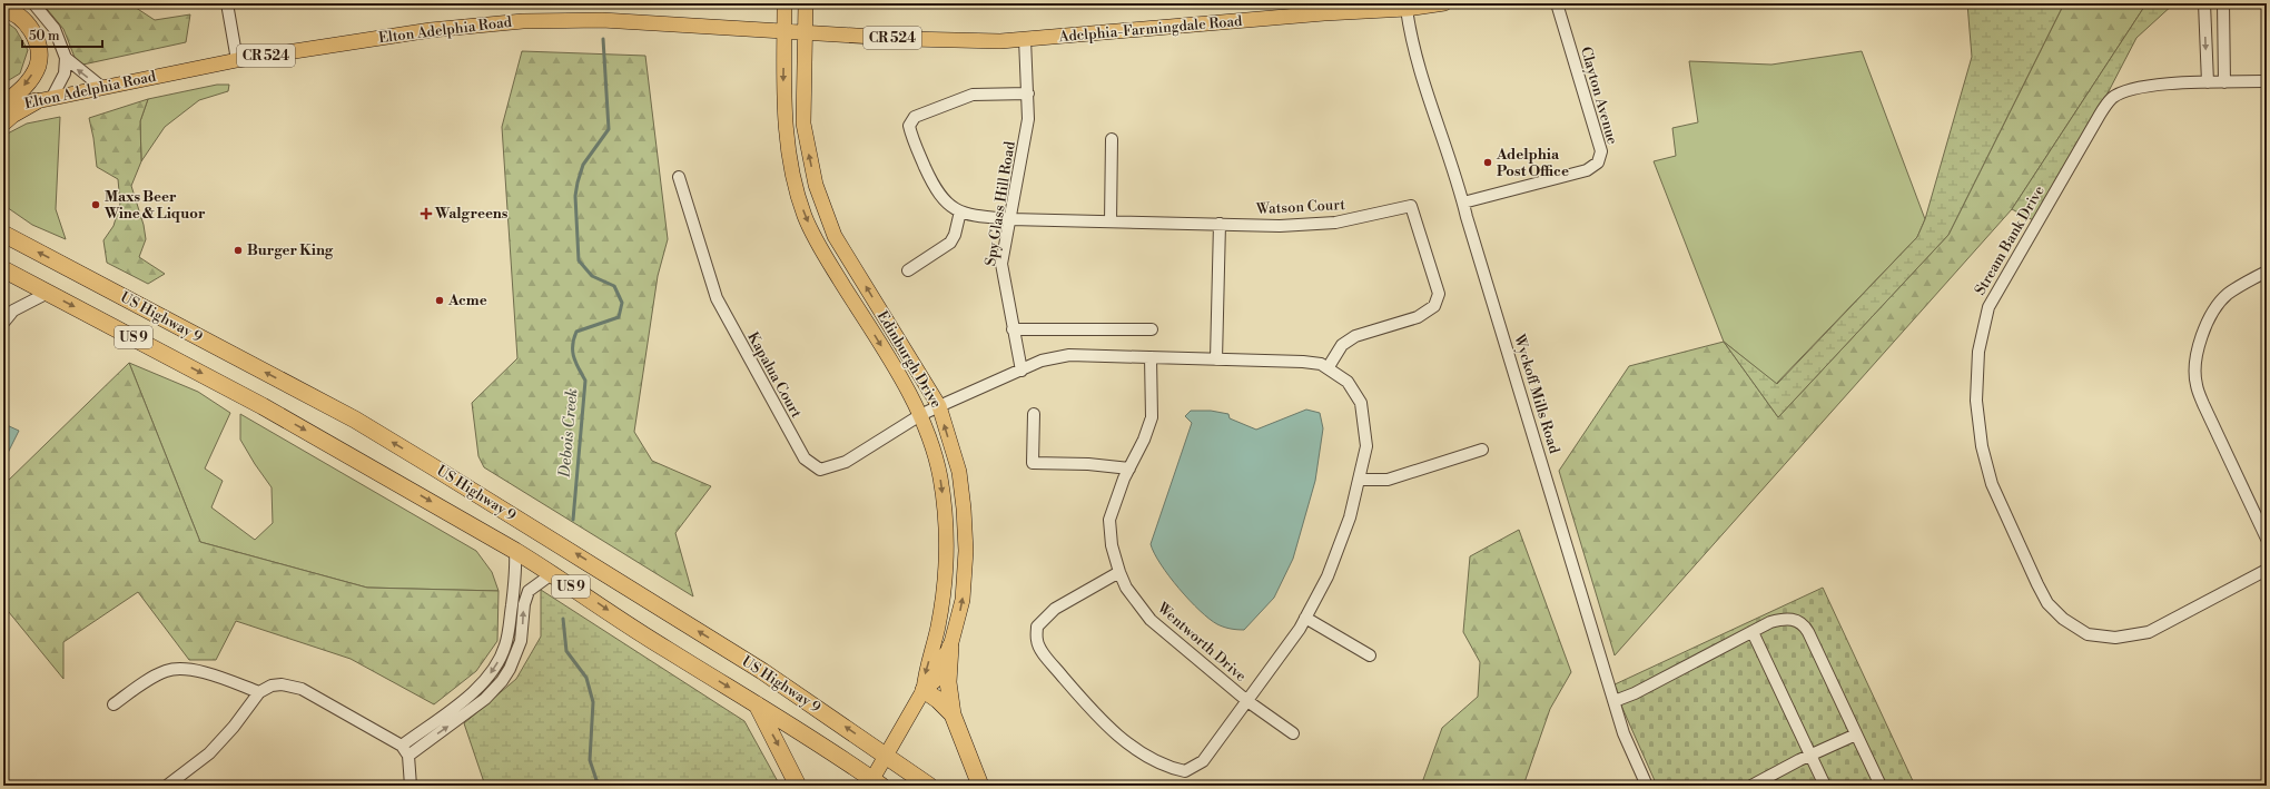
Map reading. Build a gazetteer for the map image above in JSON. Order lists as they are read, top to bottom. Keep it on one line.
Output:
{"streets":{"highway":["US Highway 9","US 9"],"main road":["Adelphia-Farmingdale Road","Elton Adelphia Road","CR 524","Edinburgh Drive"],"street":["Clayton Avenue","Spy Glass Hill Road","Watson Court","Stream Bank Drive","Kapalua Court","Wyckoff Mills Road","Wentworth Drive"]},"crossings":[["Adelphia-Farmingdale Road","Elton Adelphia Road"],["Adelphia-Farmingdale Road","CR 524"],["Adelphia-Farmingdale Road","Spy Glass Hill Road"],["Adelphia-Farmingdale Road","Wyckoff Mills Road"],["Elton Adelphia Road","Edinburgh Drive"],["CR 524","Wyckoff Mills Road"],["Clayton Avenue","Wyckoff Mills Road"],["Spy Glass Hill Road","Watson Court"],["Spy Glass Hill Road","Wentworth Drive"],["Watson Court","Wentworth Drive"],["US Highway 9","Edinburgh Drive"],["Edinburgh Drive","Kapalua Court"],["Edinburgh Drive","Wentworth Drive"],["Kapalua Court","Wentworth Drive"]],"water":["Debois Creek"],"places":{"other":["Adelphia Post Office","Maxs Beer Wine & Liquor","Burger King","Acme"],"health":["Walgreens"]},"scale_bar":"50 m"}
